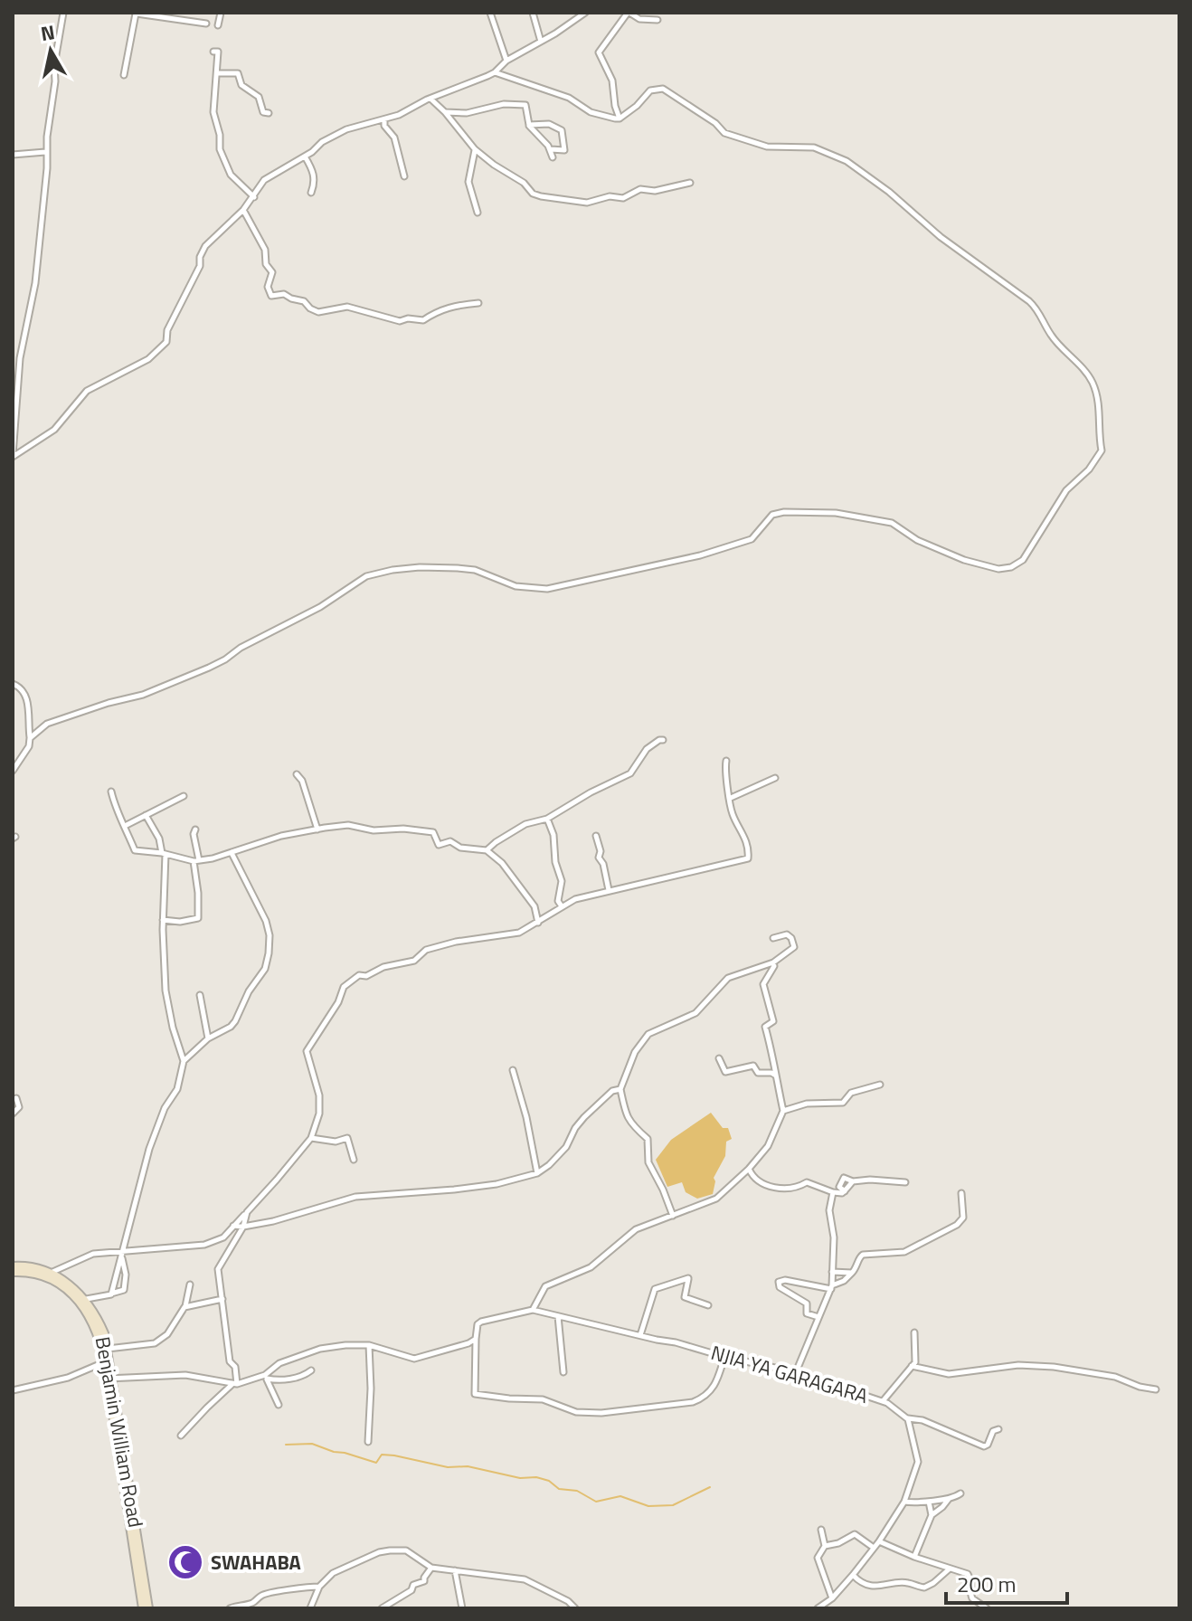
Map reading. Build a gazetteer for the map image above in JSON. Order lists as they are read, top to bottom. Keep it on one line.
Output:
{"streets":{"main road":["Benjamin William Road"],"street":["NJIA YA GARAGARA"]},"places":{"mosque":["SWAHABA"]},"scale_bar":"200 m","north":"top"}
